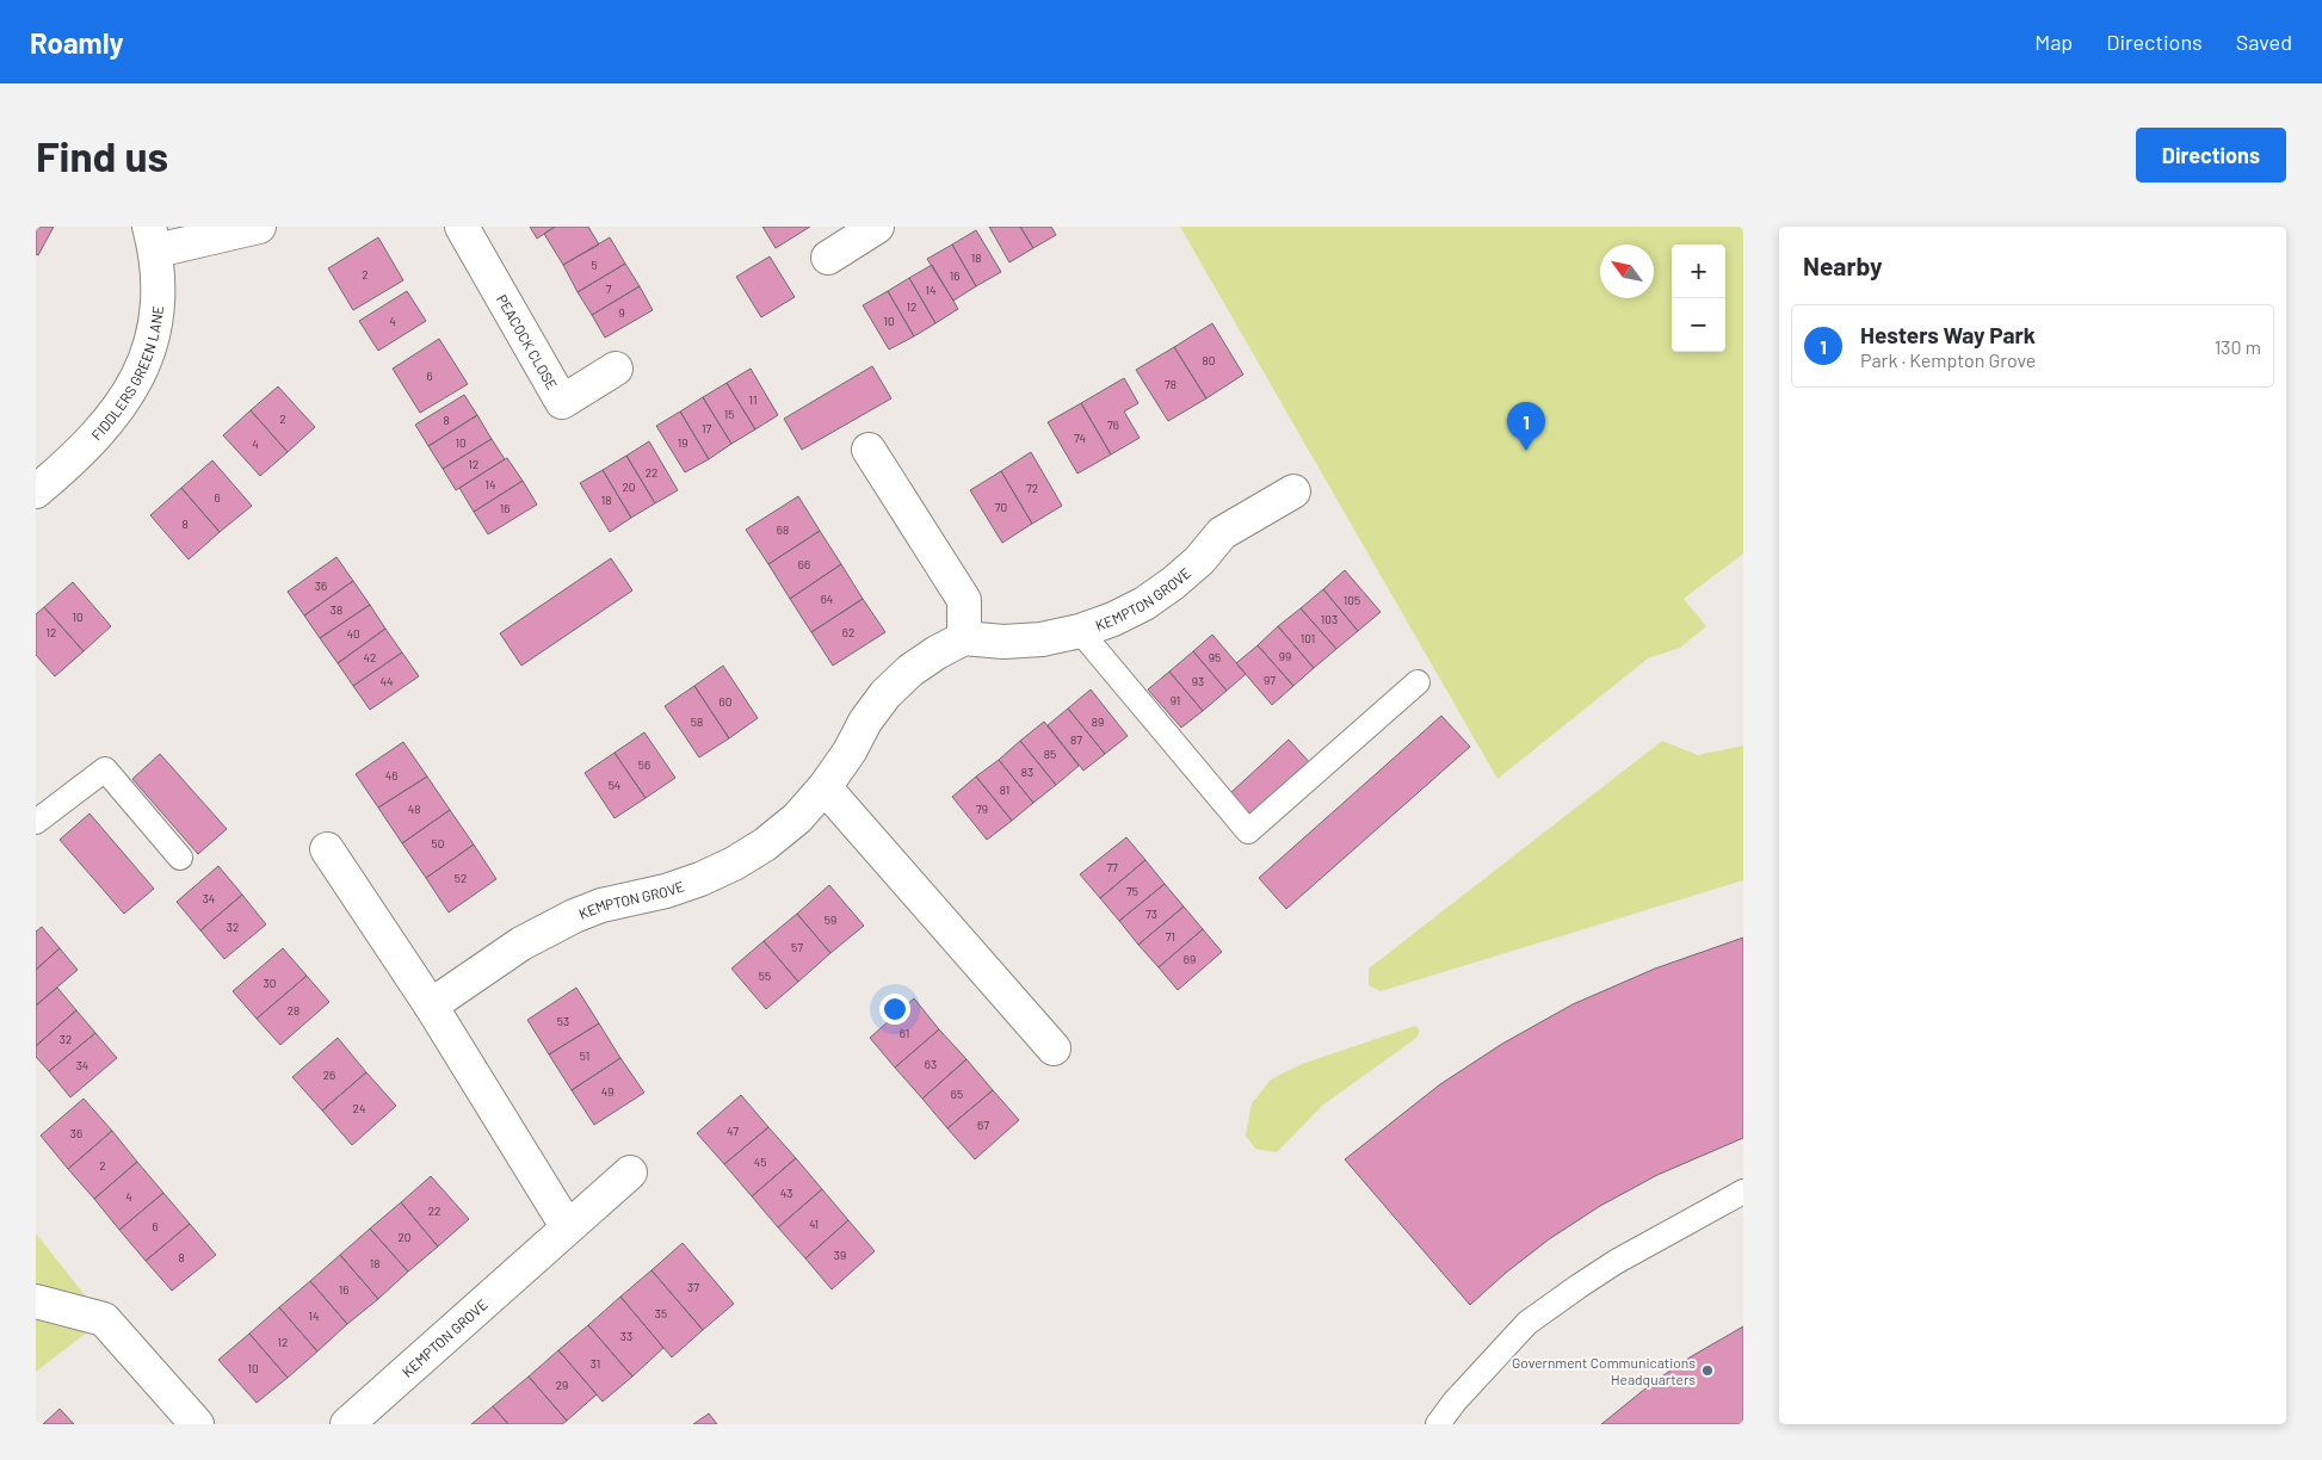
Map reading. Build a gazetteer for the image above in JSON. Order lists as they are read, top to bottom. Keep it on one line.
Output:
{"streets":{"street":["PEACOCK CLOSE","FIDDLERS GREEN LANE","KEMPTON GROVE"]},"places":["Government Communications Headquarters"],"house_numbers":["18","5","2","16","7","14","12","9","4","10","80","6","78","11","15","2","8","76","17","74","10","19","4","12","22","14","20","72","6","18","70","16","8","68","66","36","64","105","38","10","103","12","62","40","101","99","42","95","97","44","93","91","60","58","89","87","85","56","83","46","54","81","48","79","50","77","52","75","34","73","59","32","71","57","69","55","30","28","53","61","32","51","63","34","26","49","65","24","67","47","36","45","2","43","4","22","41","6","20","39","8","18","37","16","35","14","33","12","31","10","29"],"north":"top left","page":{"header":"Roamly","nav":["Map","Directions","Saved"],"buttons":"Directions","title":"Find us","heading":"Nearby","map_buttons":["+","−"],"list":[{"mark":"1","name":"Hesters Way Park","note":"Park · Kempton Grove","value":"130 m"}],"pins":"1"}}
